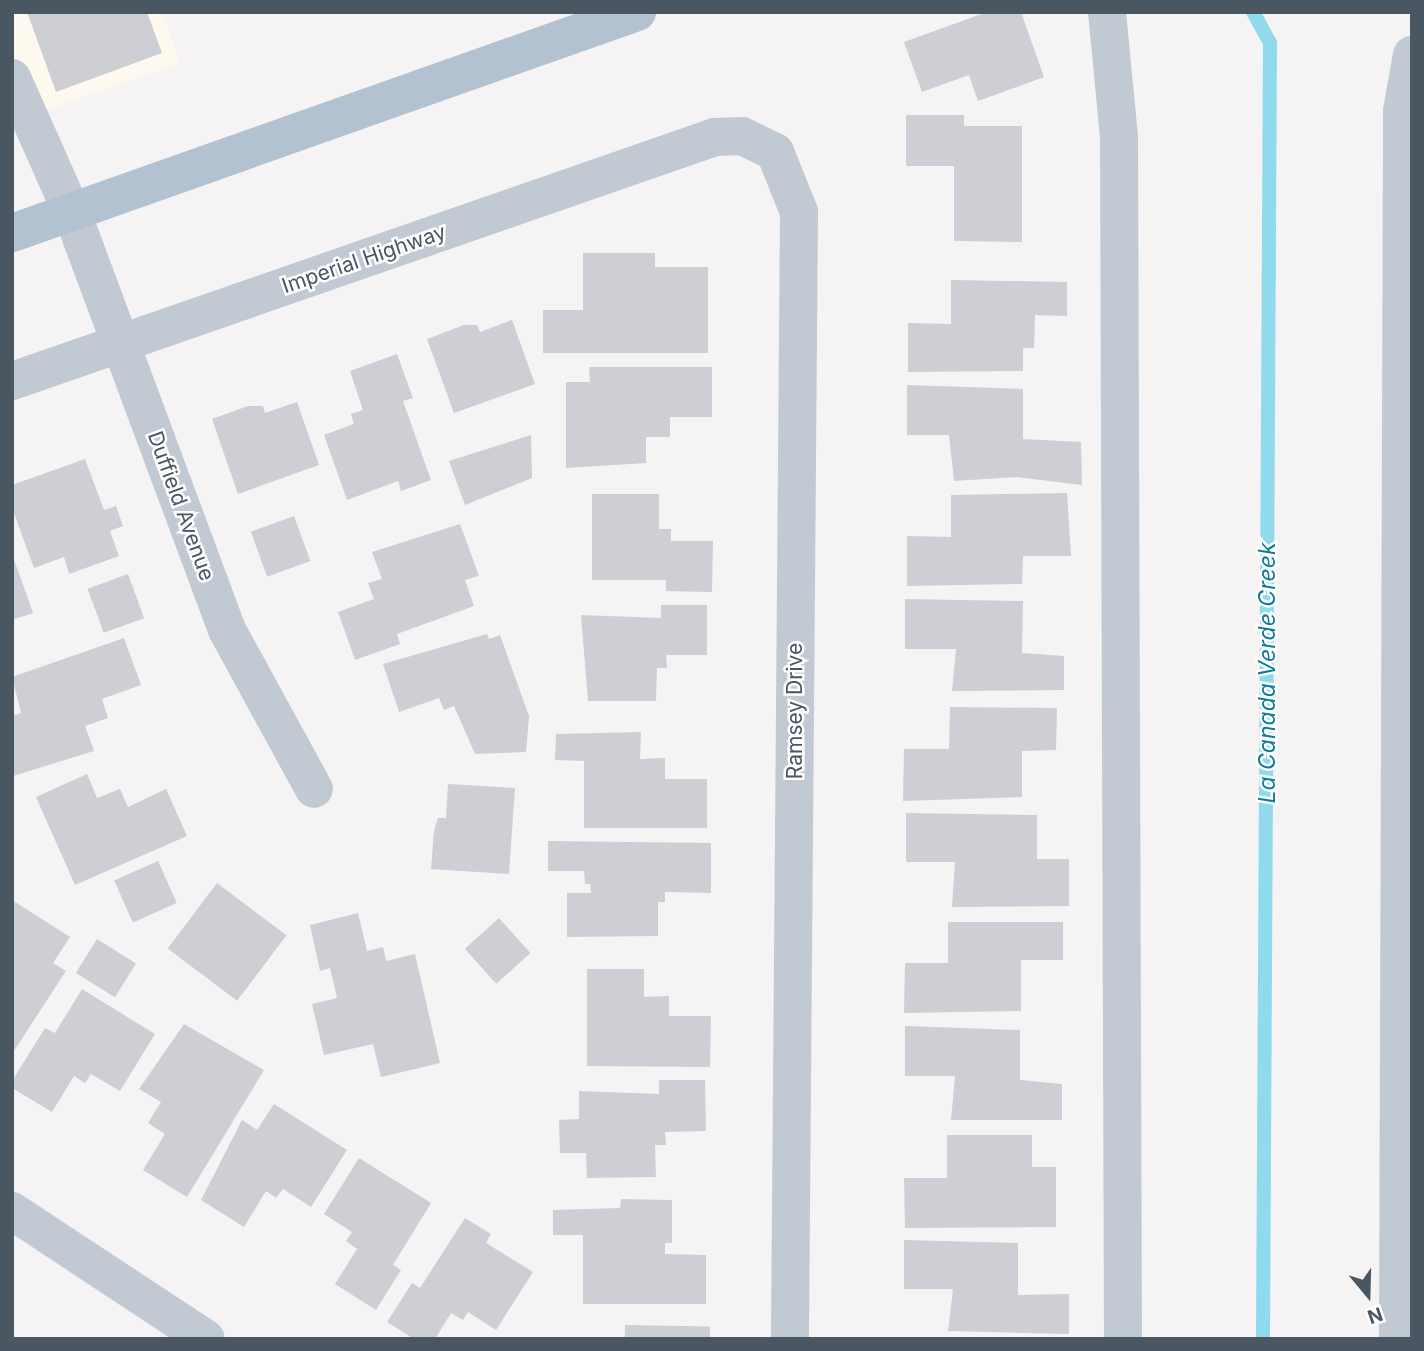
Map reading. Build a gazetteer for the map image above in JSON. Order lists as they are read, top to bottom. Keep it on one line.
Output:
{"streets":{"street":["Imperial Highway","Duffield Avenue","Ramsey Drive"]},"crossings":[["Imperial Highway","Duffield Avenue"],["Imperial Highway","Ramsey Drive"]],"water":["La Canada Verde Creek"],"north":"bottom"}
